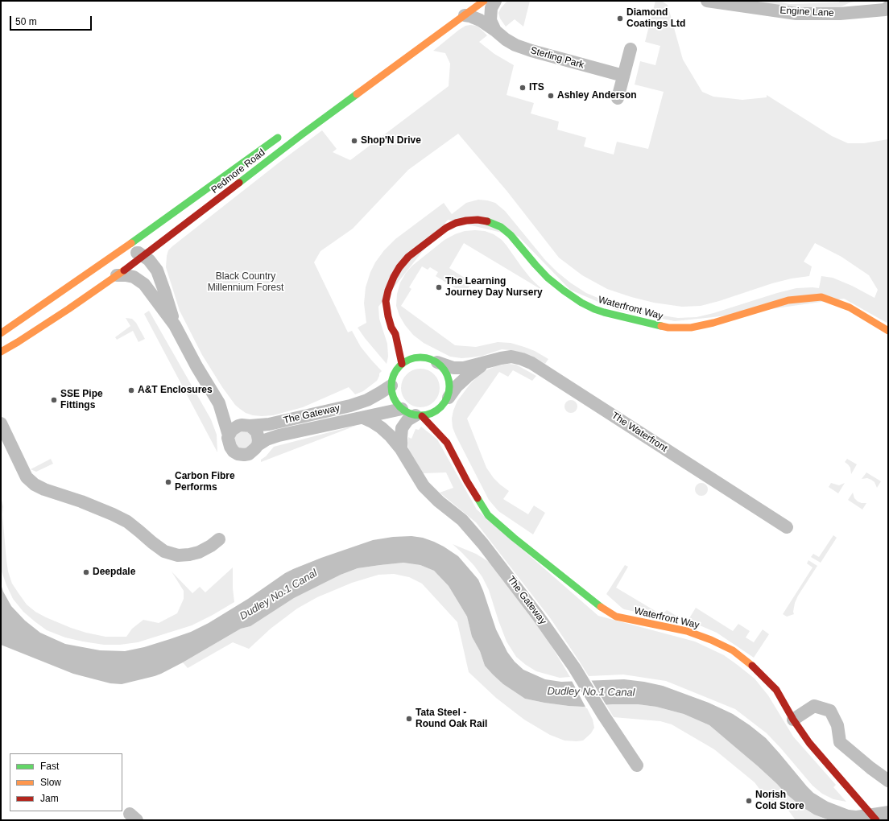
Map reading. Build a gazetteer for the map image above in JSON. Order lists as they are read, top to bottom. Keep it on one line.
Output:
{"streets":{"main road":["Pedmore Road","Waterfront Way"],"street":["Engine Lane","Sterling Park","The Gateway","The Waterfront"]},"crossings":[["Sterling Park","Pedmore Road"],["Pedmore Road","The Gateway"],["Waterfront Way","The Gateway"],["Waterfront Way","The Waterfront"],["The Gateway","The Waterfront"]],"water":["Dudley No.1 Canal"],"parks":["Black Country Millennium Forest"],"places":["Diamond Coatings Ltd","ITS","Ashley Anderson","Shop'N Drive","The Learning Journey Day Nursery","A&T Enclosures","SSE Pipe Fittings","Carbon Fibre Performs","Deepdale","Tata Steel - Round Oak Rail","Norish Cold Store"],"legend":["Fast","Slow","Jam"],"scale_bar":"50 m"}
